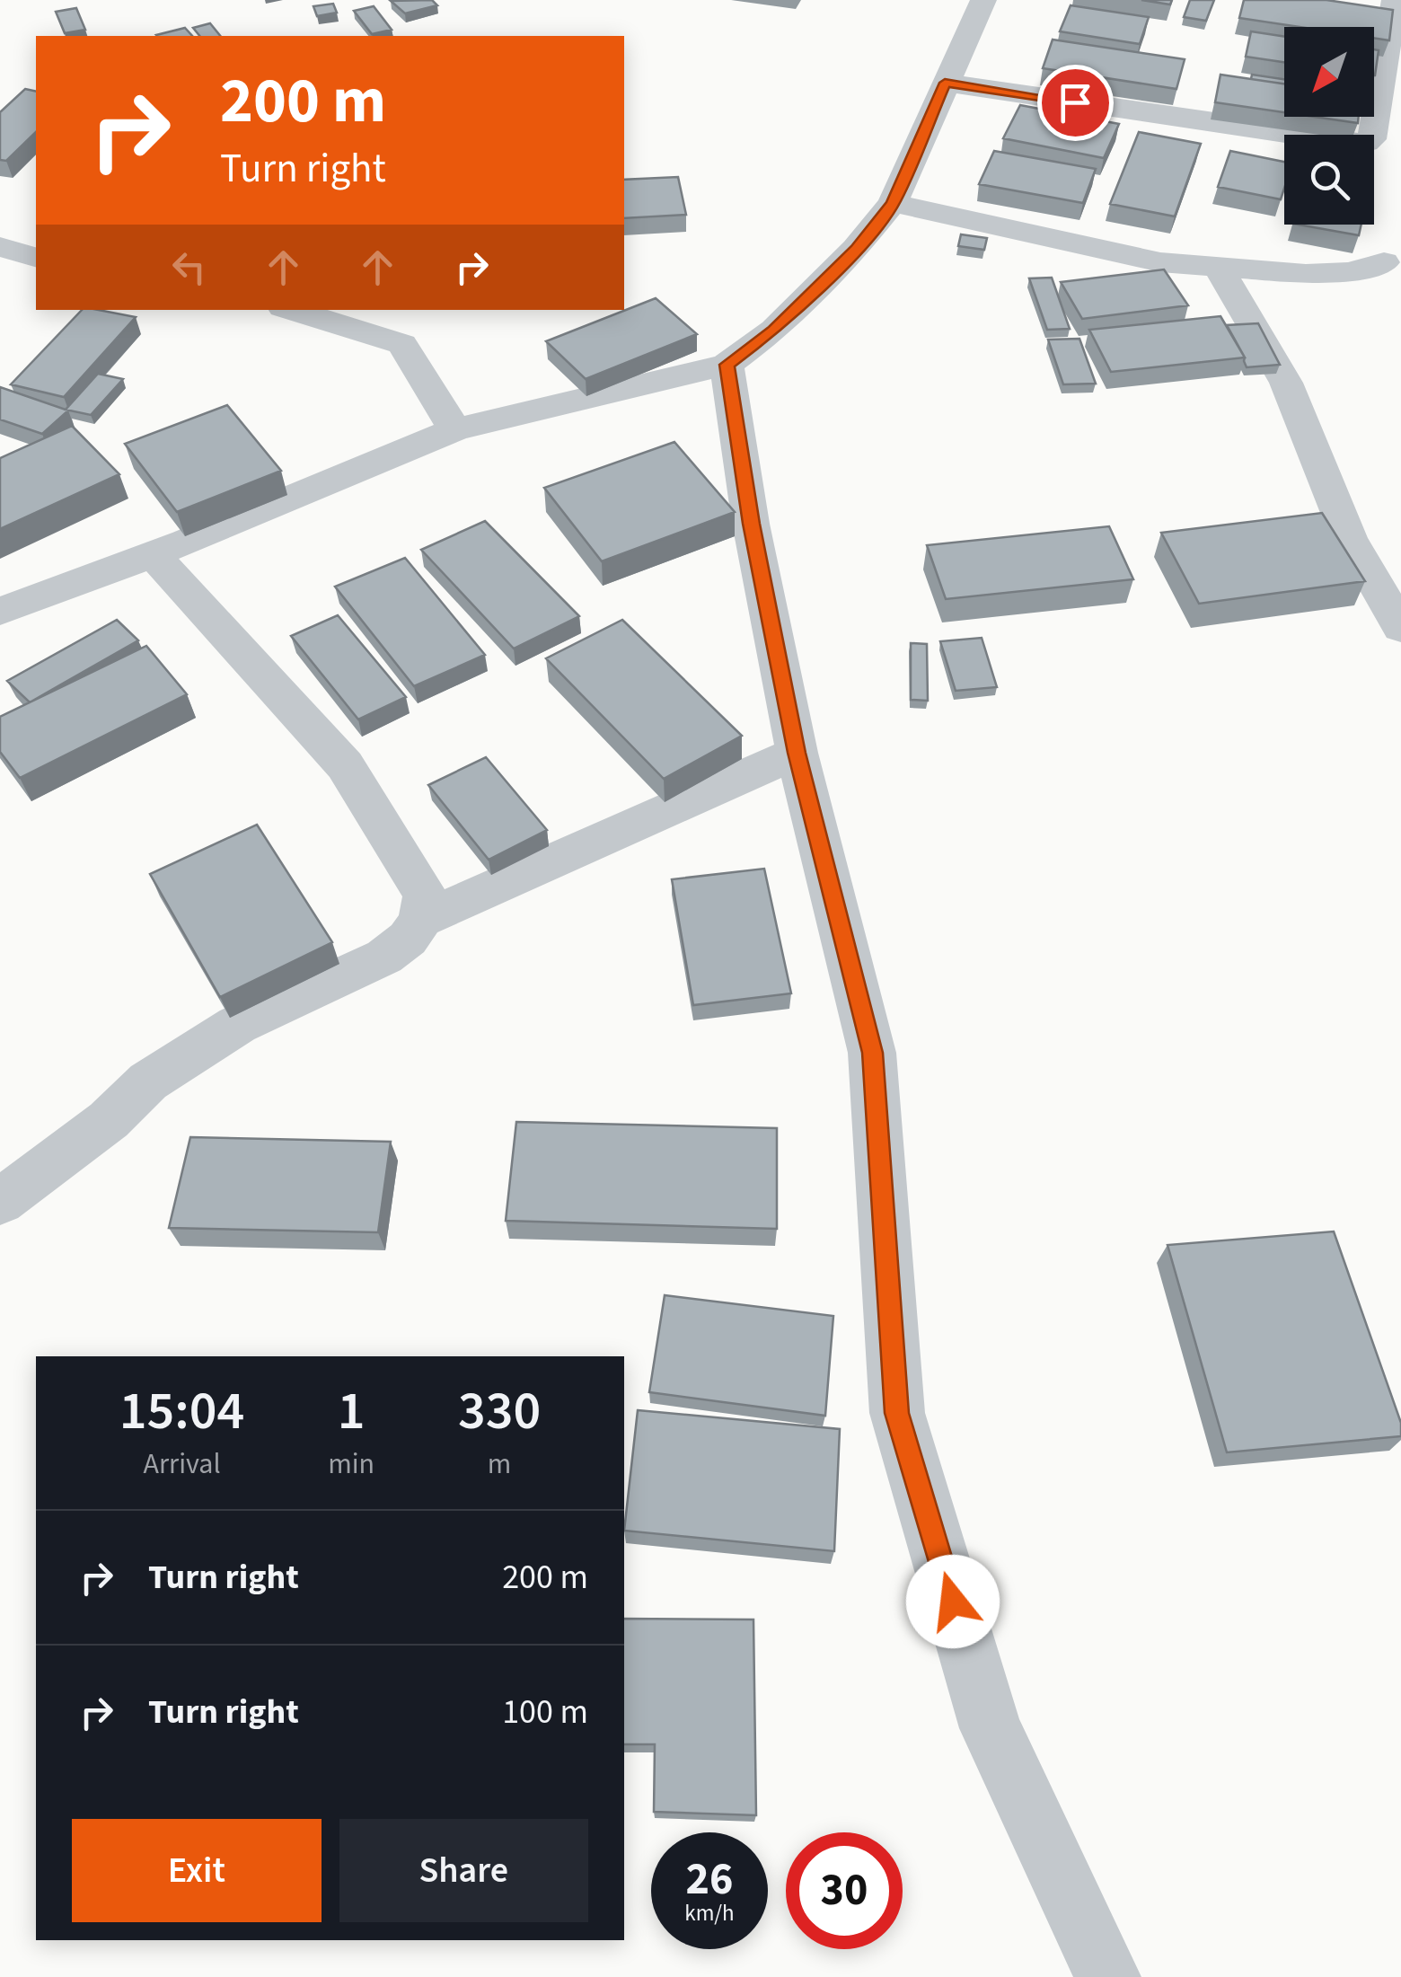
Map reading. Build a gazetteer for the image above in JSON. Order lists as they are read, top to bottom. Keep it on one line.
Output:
{"north":"bottom left","page":{"turn":["200 m","Turn right"],"eta":["15:04","Arrival","1","min","330","m"],"list":[{"name":"Turn right","value":"200 m"},{"name":"Turn right","value":"100 m"}],"buttons":["Exit","Share"],"speed":"26 km/h","limit":"30"}}
